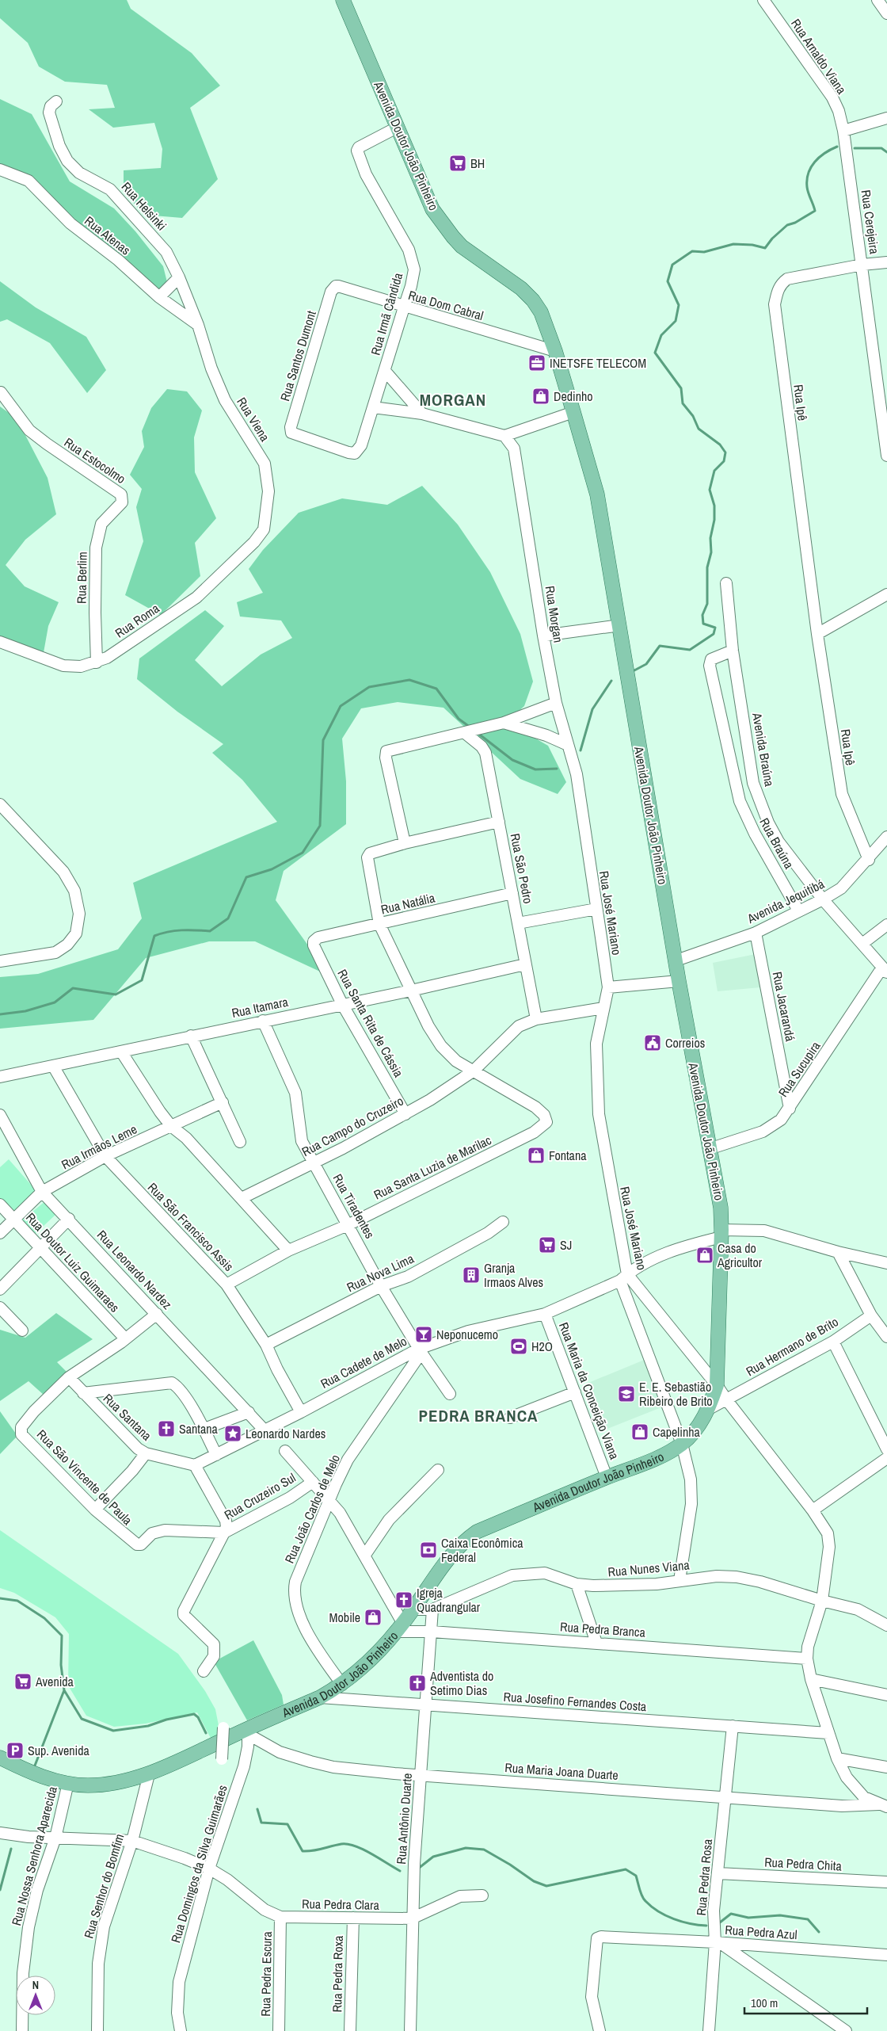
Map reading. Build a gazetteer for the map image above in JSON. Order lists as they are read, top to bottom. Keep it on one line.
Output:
{"streets":{"main road":["Avenida Doutor João Pinheiro"],"street":["Rua Arnaldo Viana","Rua Helsinki","Rua Cerejeira","Rua Atenas","Rua Dom Cabral","Rua Irmã Cândida","Rua Santos Dumont","Rua Ipê","Rua Viena","Rua Estocolmo","Rua Berlim","Rua Morgan","Rua Roma","Avenida Braúna","Rua Braúna","Rua São Pedro","Avenida Jequitibá","Rua Natália","Rua José Mariano","Rua Jacarandá","Rua Itamara","Rua Santa Rita de Cássia","Rua Sucupira","Rua Campo do Cruzeiro","Rua Irmãos Leme","Rua Santa Luzia de Marilac","Rua Tiradentes","Rua São Francisco Assis","Rua Doutor Luiz Guimaraes","Rua Leonardo Nardez","Rua Nova Lima","Rua Hermano de Brito","Rua Cadete de Melo","Rua Maria da Conceição Viana","Rua Santana","Rua São Vincente de Paula","Rua Cruzeiro Sul","Rua João Carlos de Melo","Rua Nunes Viana","Rua Pedra Branca","Rua Josefino Fernandes Costa","Rua Maria Joana Duarte","Rua Antônio Duarte","Rua Nossa Senhora Aparecida","Rua Domingos da Silva Guimarães","Rua Pedra Chita","Rua Pedra Rosa","Rua Senhor do Bomfim","Rua Pedra Clara","Rua Pedra Azul","Rua Pedra Escura","Rua Pedra Roxa"]},"crossings":[["Rua Arnaldo Viana","Rua Cerejeira"],["Avenida Doutor João Pinheiro","Rua Dom Cabral"],["Avenida Doutor João Pinheiro","Rua Irmã Cândida"],["Avenida Doutor João Pinheiro","Avenida Jequitibá"],["Avenida Doutor João Pinheiro","Rua José Mariano"],["Avenida Doutor João Pinheiro","Rua Sucupira"],["Avenida Doutor João Pinheiro","Rua Hermano de Brito"],["Avenida Doutor João Pinheiro","Rua Cadete de Melo"],["Avenida Doutor João Pinheiro","Rua Maria da Conceição Viana"],["Avenida Doutor João Pinheiro","Rua João Carlos de Melo"],["Avenida Doutor João Pinheiro","Rua Nunes Viana"],["Avenida Doutor João Pinheiro","Rua Pedra Branca"],["Avenida Doutor João Pinheiro","Rua Josefino Fernandes Costa"],["Avenida Doutor João Pinheiro","Rua Maria Joana Duarte"],["Avenida Doutor João Pinheiro","Rua Nossa Senhora Aparecida"],["Avenida Doutor João Pinheiro","Rua Domingos da Silva Guimarães"],["Avenida Doutor João Pinheiro","Rua Senhor do Bomfim"],["Rua Helsinki","Rua Atenas"],["Rua Helsinki","Rua Viena"],["Rua Cerejeira","Rua Ipê"],["Rua Atenas","Rua Viena"],["Rua Dom Cabral","Rua Irmã Cândida"],["Rua Dom Cabral","Rua Santos Dumont"],["Rua Irmã Cândida","Rua Santos Dumont"],["Rua Ipê","Avenida Jequitibá"],["Rua Viena","Rua Roma"],["Rua Estocolmo","Rua Berlim"],["Rua Berlim","Rua Roma"],["Rua Morgan","Rua José Mariano"],["Avenida Braúna","Rua Braúna"],["Avenida Braúna","Avenida Jequitibá"],["Avenida Braúna","Rua Sucupira"],["Rua Braúna","Avenida Jequitibá"],["Rua São Pedro","Rua Natália"],["Rua São Pedro","Rua Itamara"],["Rua São Pedro","Rua Campo do Cruzeiro"],["Avenida Jequitibá","Rua Jacarandá"],["Rua Natália","Rua Santa Rita de Cássia"],["Rua José Mariano","Rua Campo do Cruzeiro"],["Rua José Mariano","Rua Hermano de Brito"],["Rua José Mariano","Rua Cadete de Melo"],["Rua José Mariano","Rua Nunes Viana"],["Rua José Mariano","Rua Pedra Branca"],["Rua Jacarandá","Rua Sucupira"],["Rua Itamara","Rua Santa Rita de Cássia"],["Rua Itamara","Rua Tiradentes"],["Rua Itamara","Rua São Francisco Assis"],["Rua Santa Rita de Cássia","Rua Campo do Cruzeiro"],["Rua Campo do Cruzeiro","Rua Santa Luzia de Marilac"],["Rua Campo do Cruzeiro","Rua Tiradentes"],["Rua Irmãos Leme","Rua São Francisco Assis"],["Rua Irmãos Leme","Rua Doutor Luiz Guimaraes"],["Rua Irmãos Leme","Rua Leonardo Nardez"],["Rua Santa Luzia de Marilac","Rua Tiradentes"],["Rua Santa Luzia de Marilac","Rua São Francisco Assis"],["Rua Tiradentes","Rua Nova Lima"],["Rua Tiradentes","Rua Cadete de Melo"],["Rua Tiradentes","Rua João Carlos de Melo"],["Rua São Francisco Assis","Rua Nova Lima"],["Rua São Francisco Assis","Rua Cadete de Melo"],["Rua Leonardo Nardez","Rua Cadete de Melo"],["Rua Cadete de Melo","Rua Maria da Conceição Viana"],["Rua Cadete de Melo","Rua Santana"],["Rua Cadete de Melo","Rua João Carlos de Melo"],["Rua Santana","Rua São Vincente de Paula"],["Rua São Vincente de Paula","Rua Cruzeiro Sul"],["Rua Nunes Viana","Rua Antônio Duarte"],["Rua Pedra Branca","Rua Antônio Duarte"],["Rua Josefino Fernandes Costa","Rua Antônio Duarte"],["Rua Josefino Fernandes Costa","Rua Pedra Rosa"],["Rua Maria Joana Duarte","Rua Antônio Duarte"],["Rua Maria Joana Duarte","Rua Domingos da Silva Guimarães"],["Rua Maria Joana Duarte","Rua Pedra Rosa"],["Rua Antônio Duarte","Rua Pedra Clara"],["Rua Nossa Senhora Aparecida","Rua Pedra Clara"],["Rua Domingos da Silva Guimarães","Rua Pedra Clara"],["Rua Pedra Chita","Rua Pedra Rosa"],["Rua Pedra Rosa","Rua Pedra Azul"],["Rua Senhor do Bomfim","Rua Pedra Clara"],["Rua Pedra Clara","Rua Pedra Escura"],["Rua Pedra Clara","Rua Pedra Roxa"]],"districts":["MORGAN","PEDRA BRANCA"],"places":{"supermarket":["BH","SJ","Avenida"],"office":["INETSFE TELECOM"],"shop":["Dedinho","Fontana","Casa do Agricultor","Capelinha","Mobile"],"public building":["Correios"],"building":["Granja Irmaos Alves"],"bar":["Neponucemo"],"sports":["H2O"],"school or university":["E. E. Sebastião Ribeiro de Brito"],"church":["Santana","Igreja Quadrangular","Adventista do Setimo Dias"],"place":["Leonardo Nardes"],"bank":["Caixa Econômica Federal"],"parking":["Sup. Avenida"]},"scale_bar":"100 m","north":"top"}
